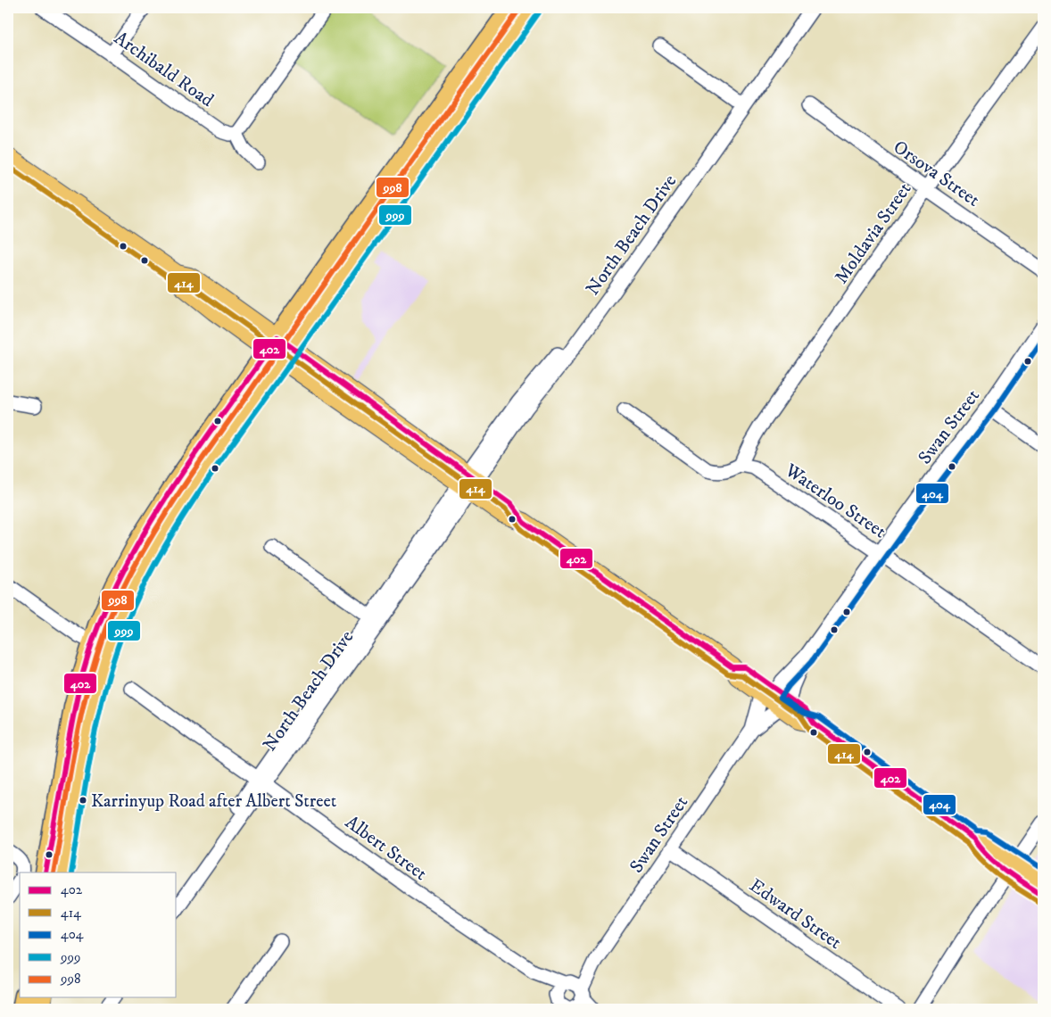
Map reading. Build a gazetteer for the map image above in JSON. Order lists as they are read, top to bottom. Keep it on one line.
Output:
{"streets":{"street":["Archibald Road","Orsova Street","Moldavia Street","North Beach Drive","Swan Street","Waterloo Street","Albert Street","Edward Street"]},"crossings":[["Orsova Street","Moldavia Street"],["Moldavia Street","Waterloo Street"],["North Beach Drive","Albert Street"],["Swan Street","Waterloo Street"],["Swan Street","Albert Street"],["Swan Street","Edward Street"]],"places":["Karrinyup Road after Albert Street"],"lines":["transit line 999","transit line 998","transit line 414","transit line 402","transit line 404"],"legend":["402","414","404","999","998"]}
